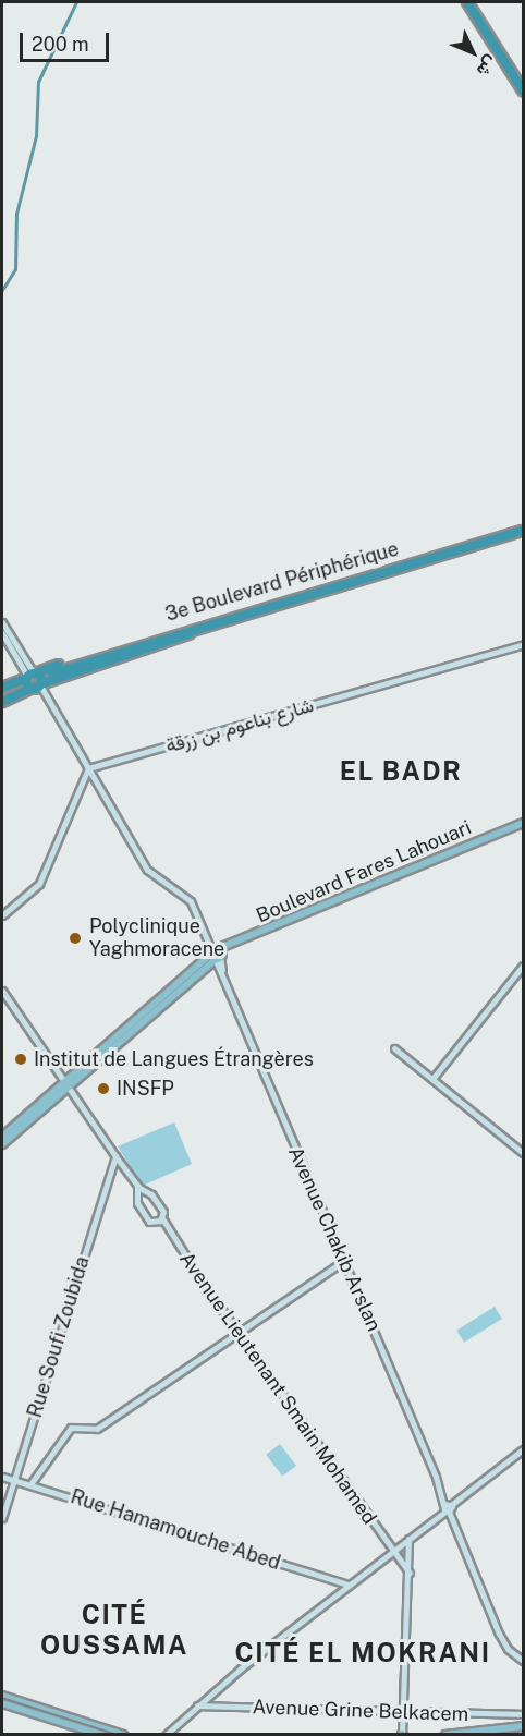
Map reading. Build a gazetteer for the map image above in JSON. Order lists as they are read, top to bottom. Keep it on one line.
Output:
{"streets":{"highway":["3e Boulevard Périphérique"],"main road":["شارع بناعوم بن زرقة","Boulevard Fares Lahouari","Avenue Chakib Arslan","Rue Soufi Zoubida","Avenue Lieutenant Smain Mohamed","Rue Hamamouche Abed","Avenue Grine Belkacem"]},"crossings":[["Boulevard Fares Lahouari","Avenue Chakib Arslan"],["Rue Soufi Zoubida","Rue Hamamouche Abed"]],"districts":["EL BADR","CITÉ OUSSAMA","CITÉ EL MOKRANI"],"places":["Polyclinique Yaghmoracene","Institut de Langues Étrangères","INSFP"],"scale_bar":"200 m","north":"bottom right"}
